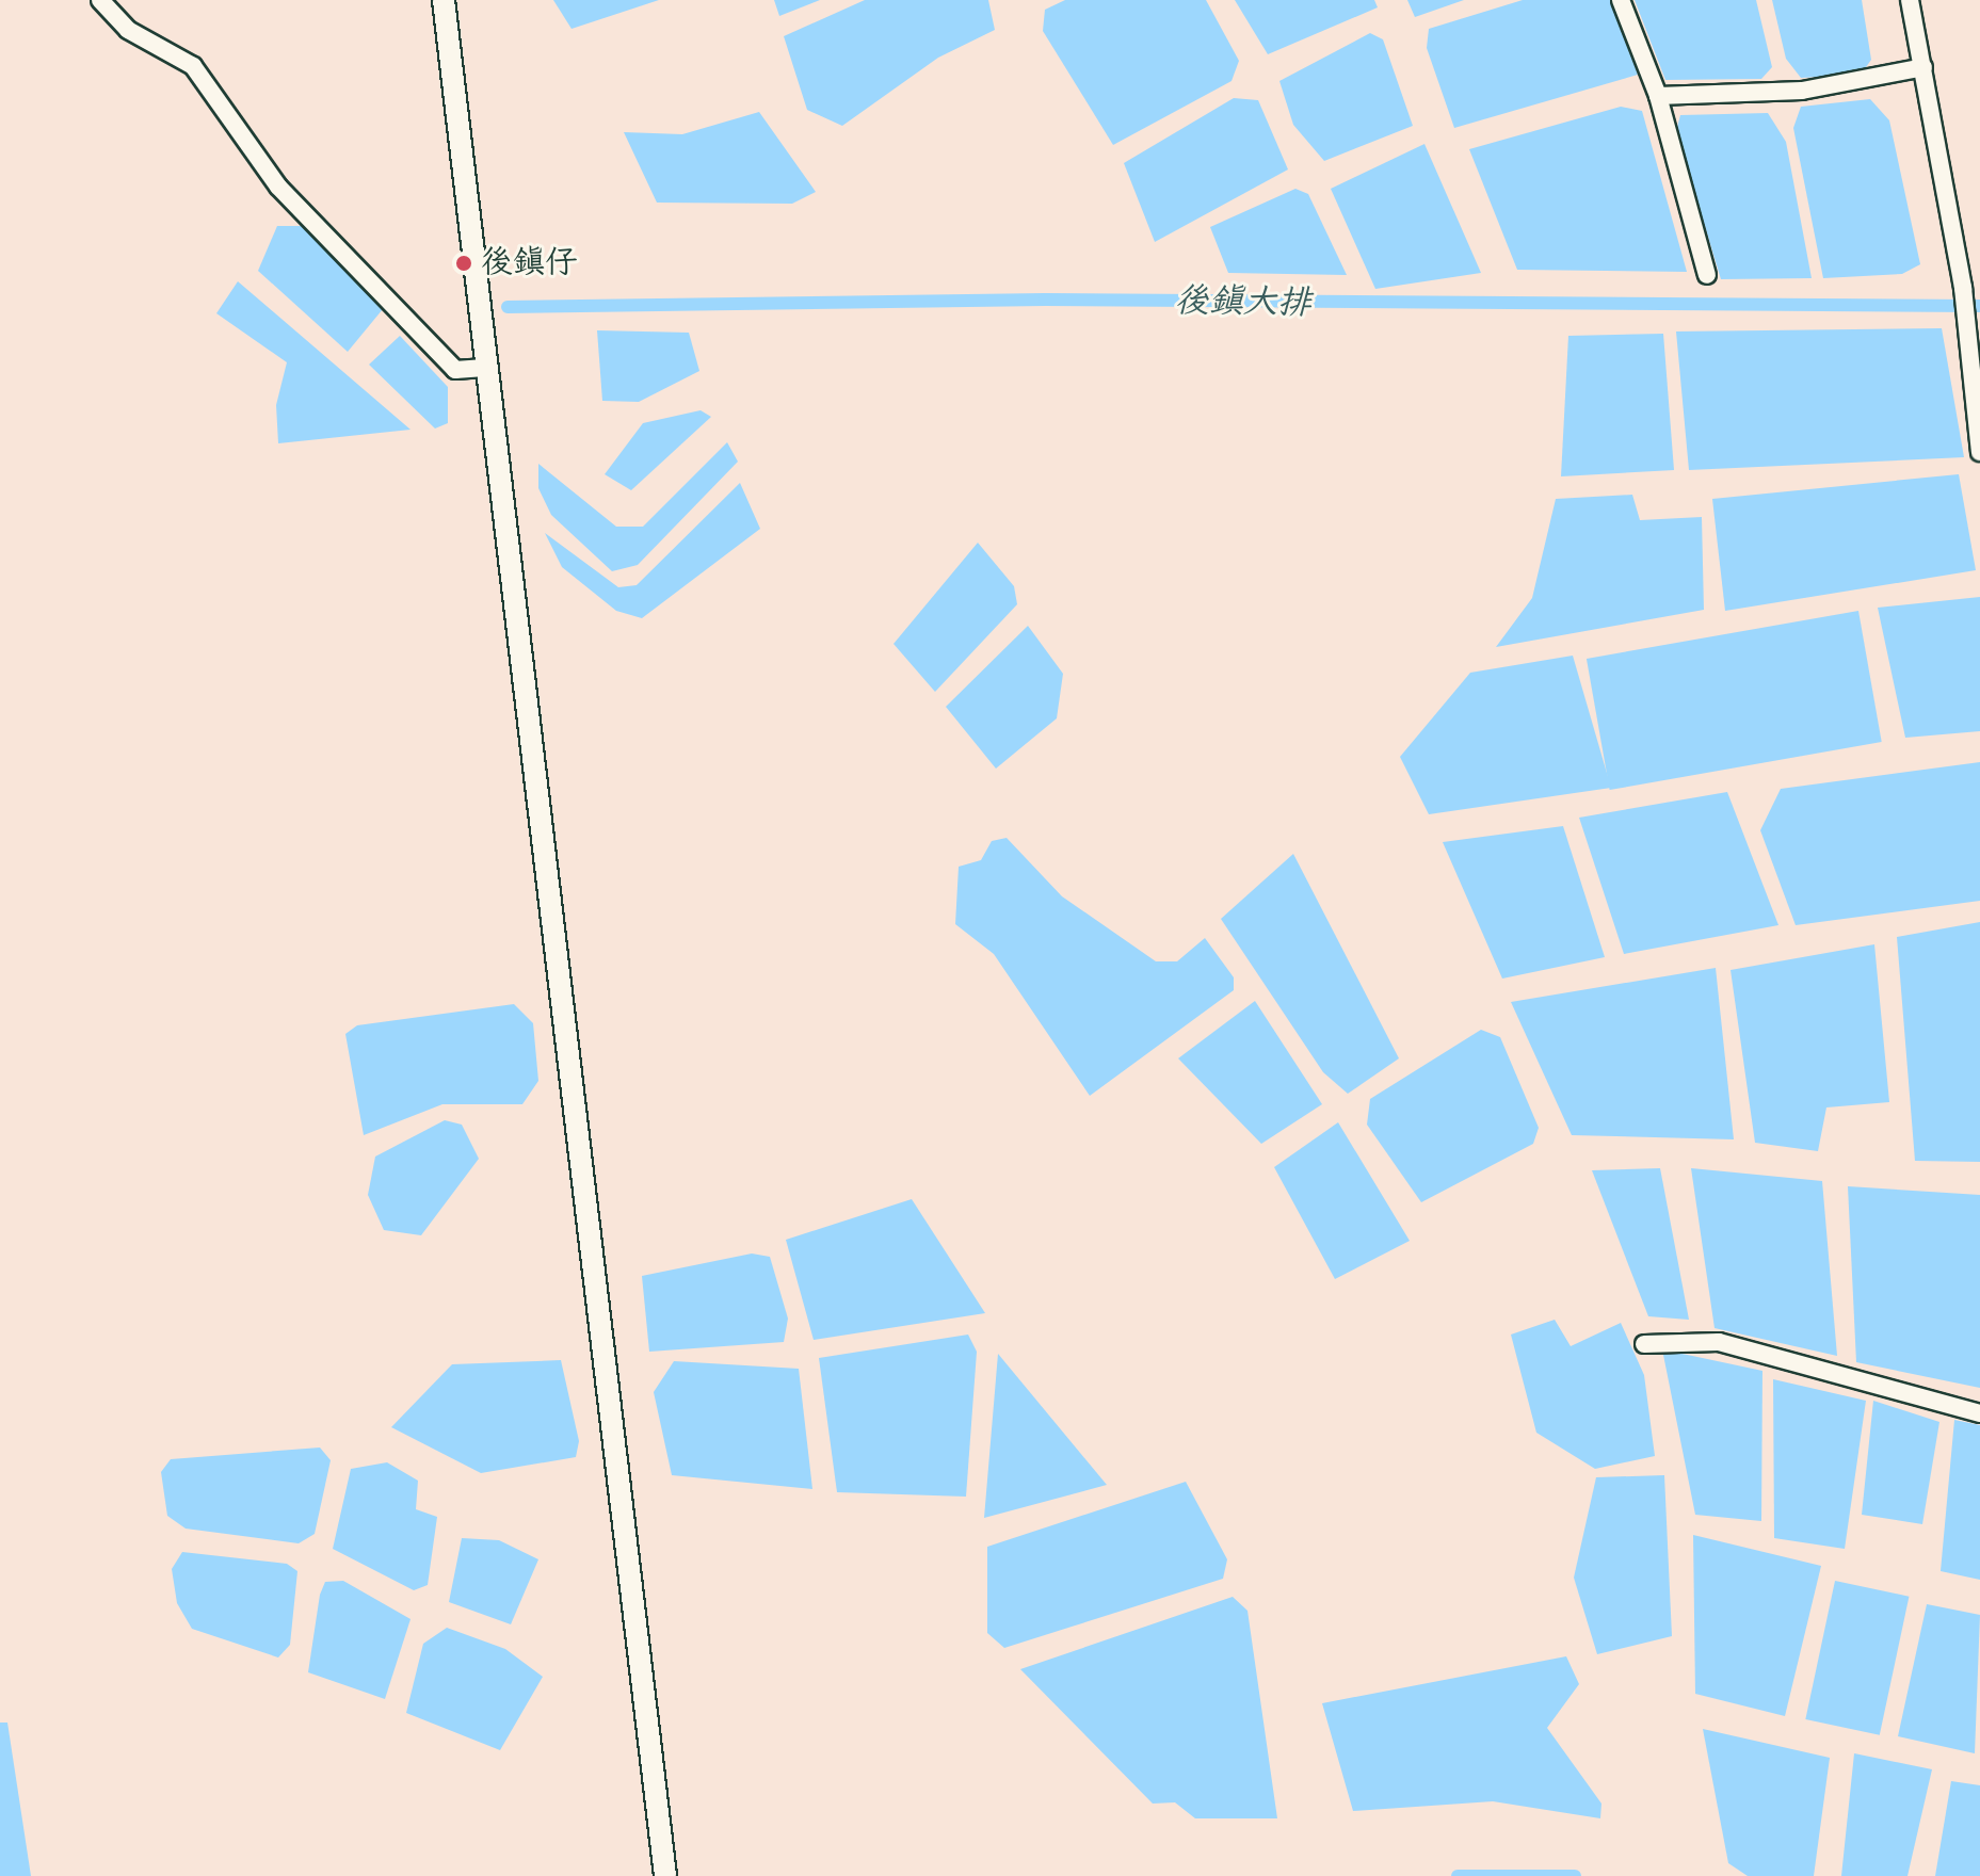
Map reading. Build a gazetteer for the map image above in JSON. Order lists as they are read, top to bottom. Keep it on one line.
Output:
{"water":["後鎮大排"],"places":["後鎮仔"]}
